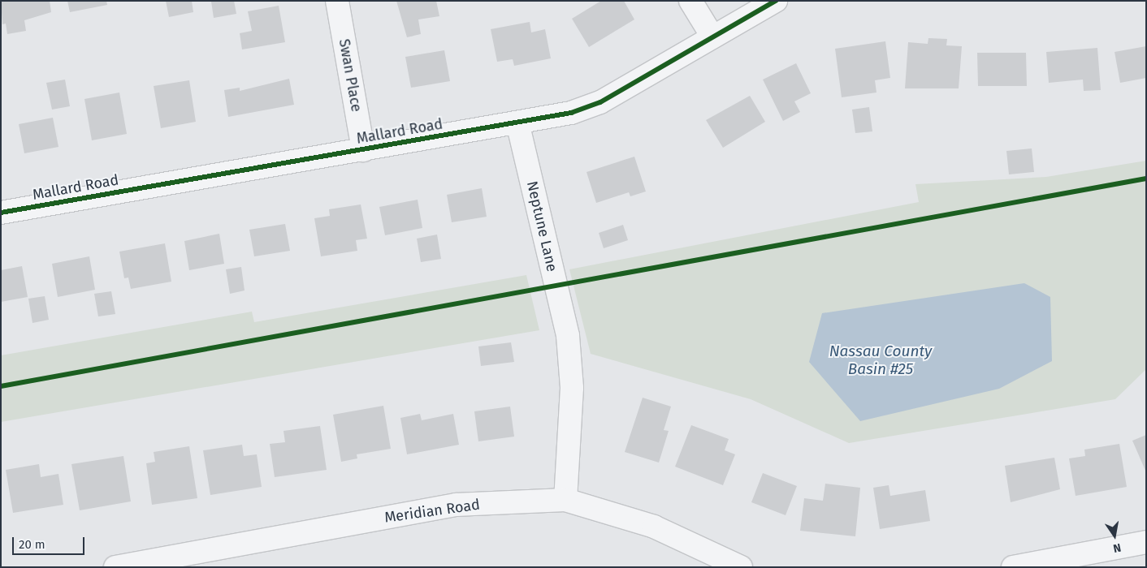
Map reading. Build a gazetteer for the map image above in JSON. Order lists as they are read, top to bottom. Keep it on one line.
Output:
{"streets":{"street":["Swan Place","Mallard Road","Neptune Lane","Meridian Road"]},"crossings":[["Swan Place","Mallard Road"],["Mallard Road","Neptune Lane"],["Neptune Lane","Meridian Road"]],"water":["Nassau County Basin #25"],"scale_bar":"20 m","north":"bottom"}
